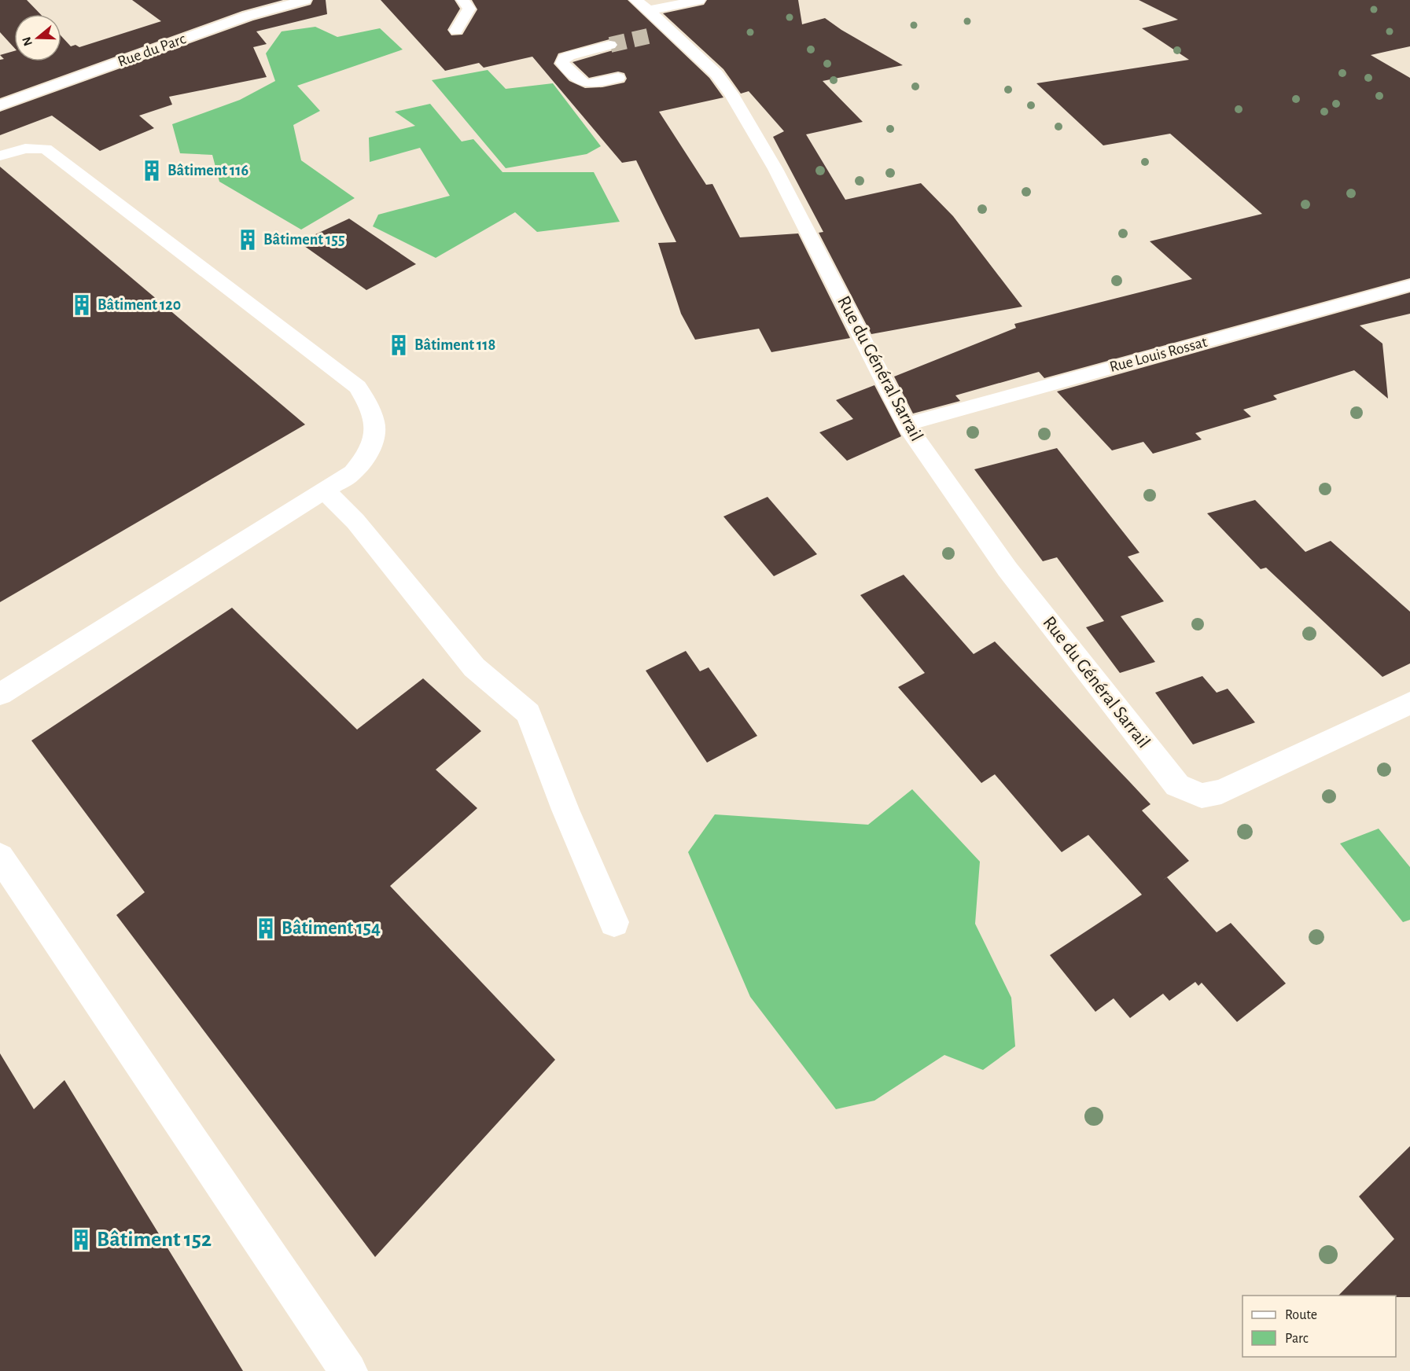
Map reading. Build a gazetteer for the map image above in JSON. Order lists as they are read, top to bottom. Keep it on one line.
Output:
{"streets":{"street":["Rue du Parc","Rue Louis Rossat","Rue du Général Sarrail"]},"crossings":[["Rue Louis Rossat","Rue du Général Sarrail"]],"places":{"building":["Bâtiment 116","Bâtiment 155","Bâtiment 120","Bâtiment 118","Bâtiment 154","Bâtiment 152"]},"legend":["Route","Parc"],"north":"left"}
